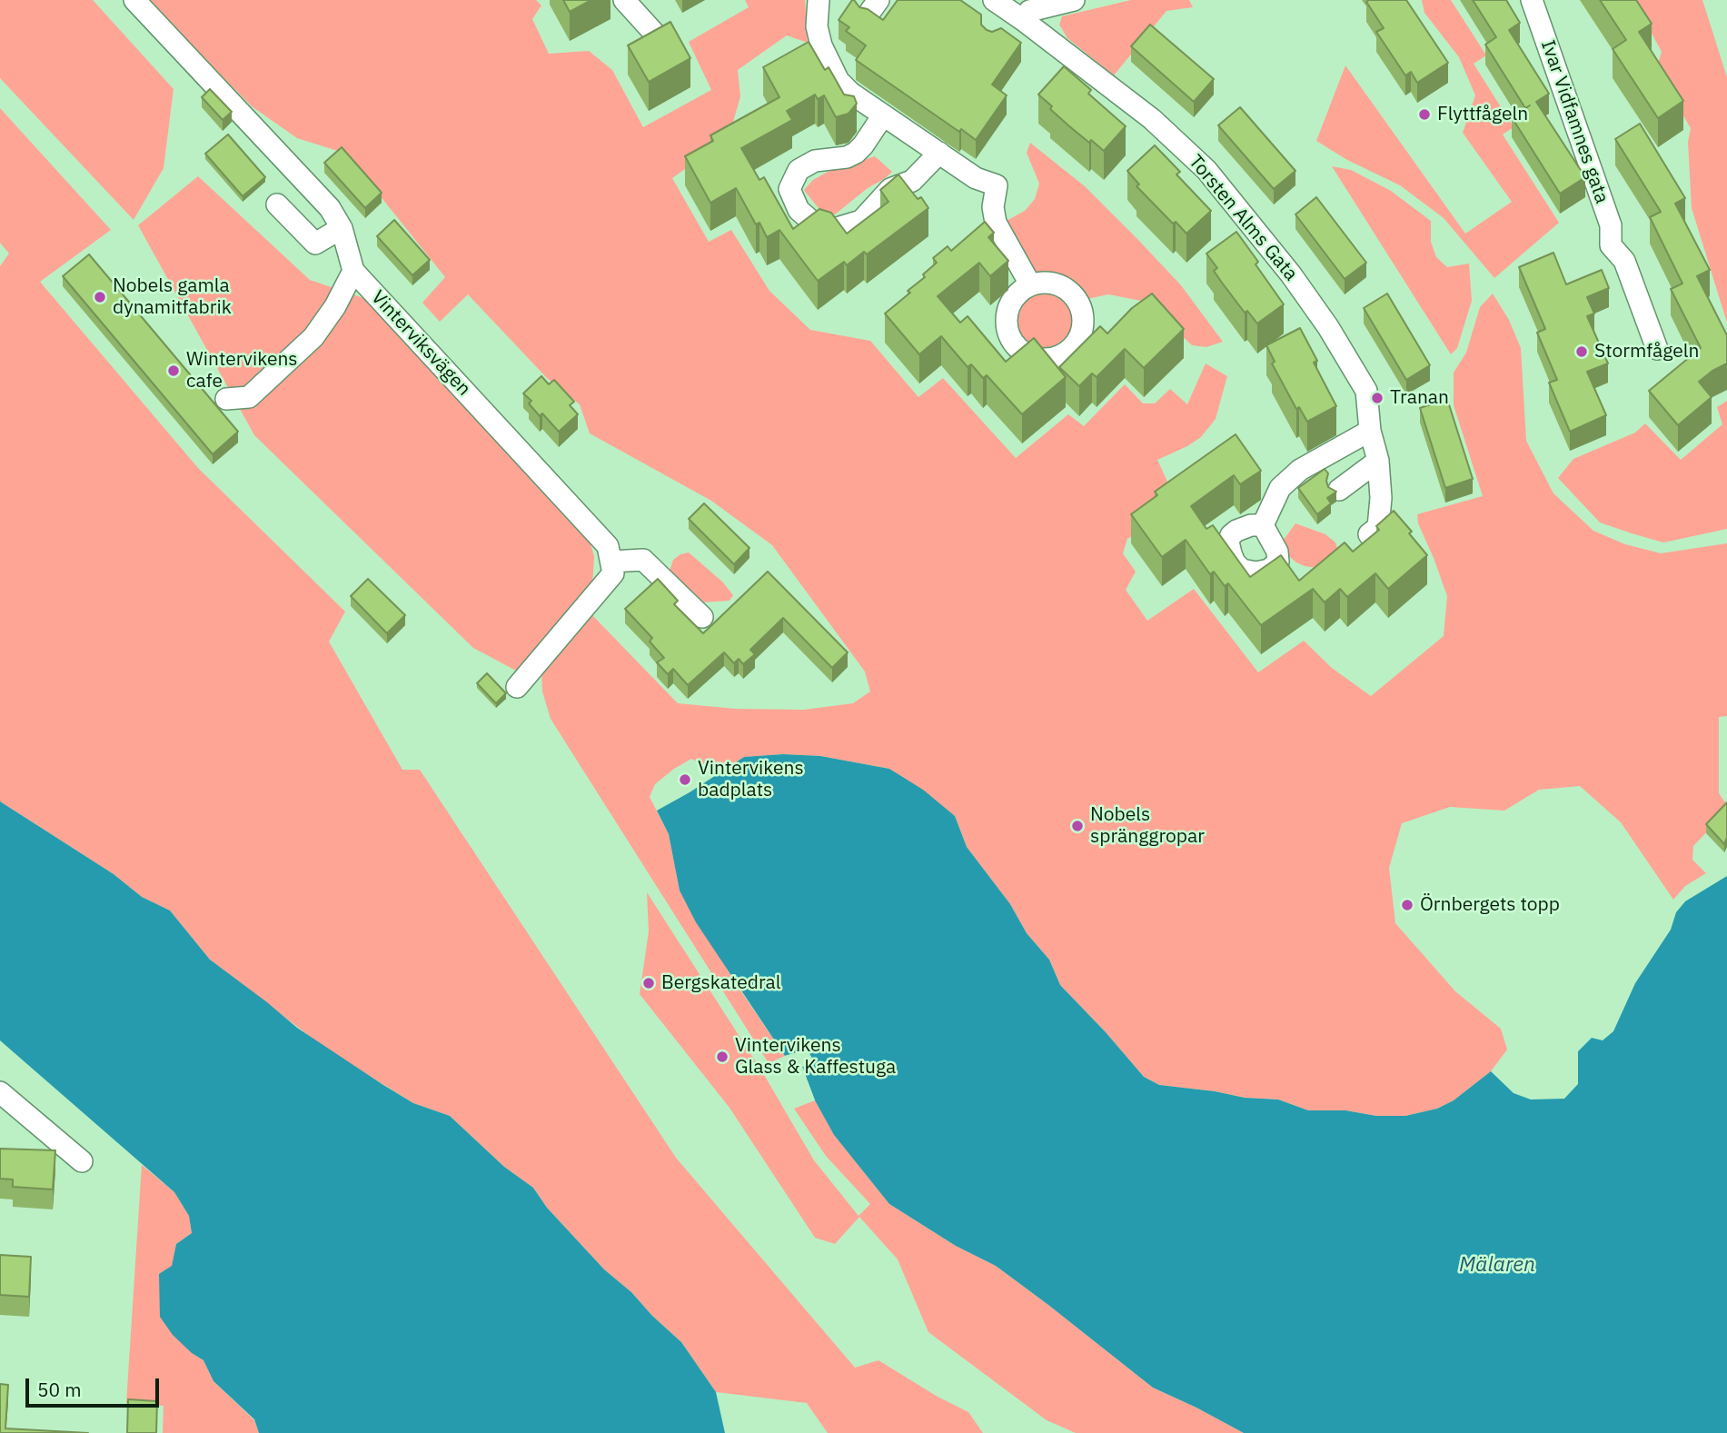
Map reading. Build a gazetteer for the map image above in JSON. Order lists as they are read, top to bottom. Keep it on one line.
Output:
{"streets":{"street":["Ivar Vidfamnes gata","Torsten Alms Gata","Vinterviksvägen"]},"water":["Mälaren"],"places":["Flyttfågeln","Nobels gamla dynamitfabrik","Stormfågeln","Wintervikens cafe","Tranan","Vintervikens badplats","Nobels spränggropar","Örnbergets topp","Bergskatedral","Vintervikens Glass & Kaffestuga"],"scale_bar":"50 m"}
